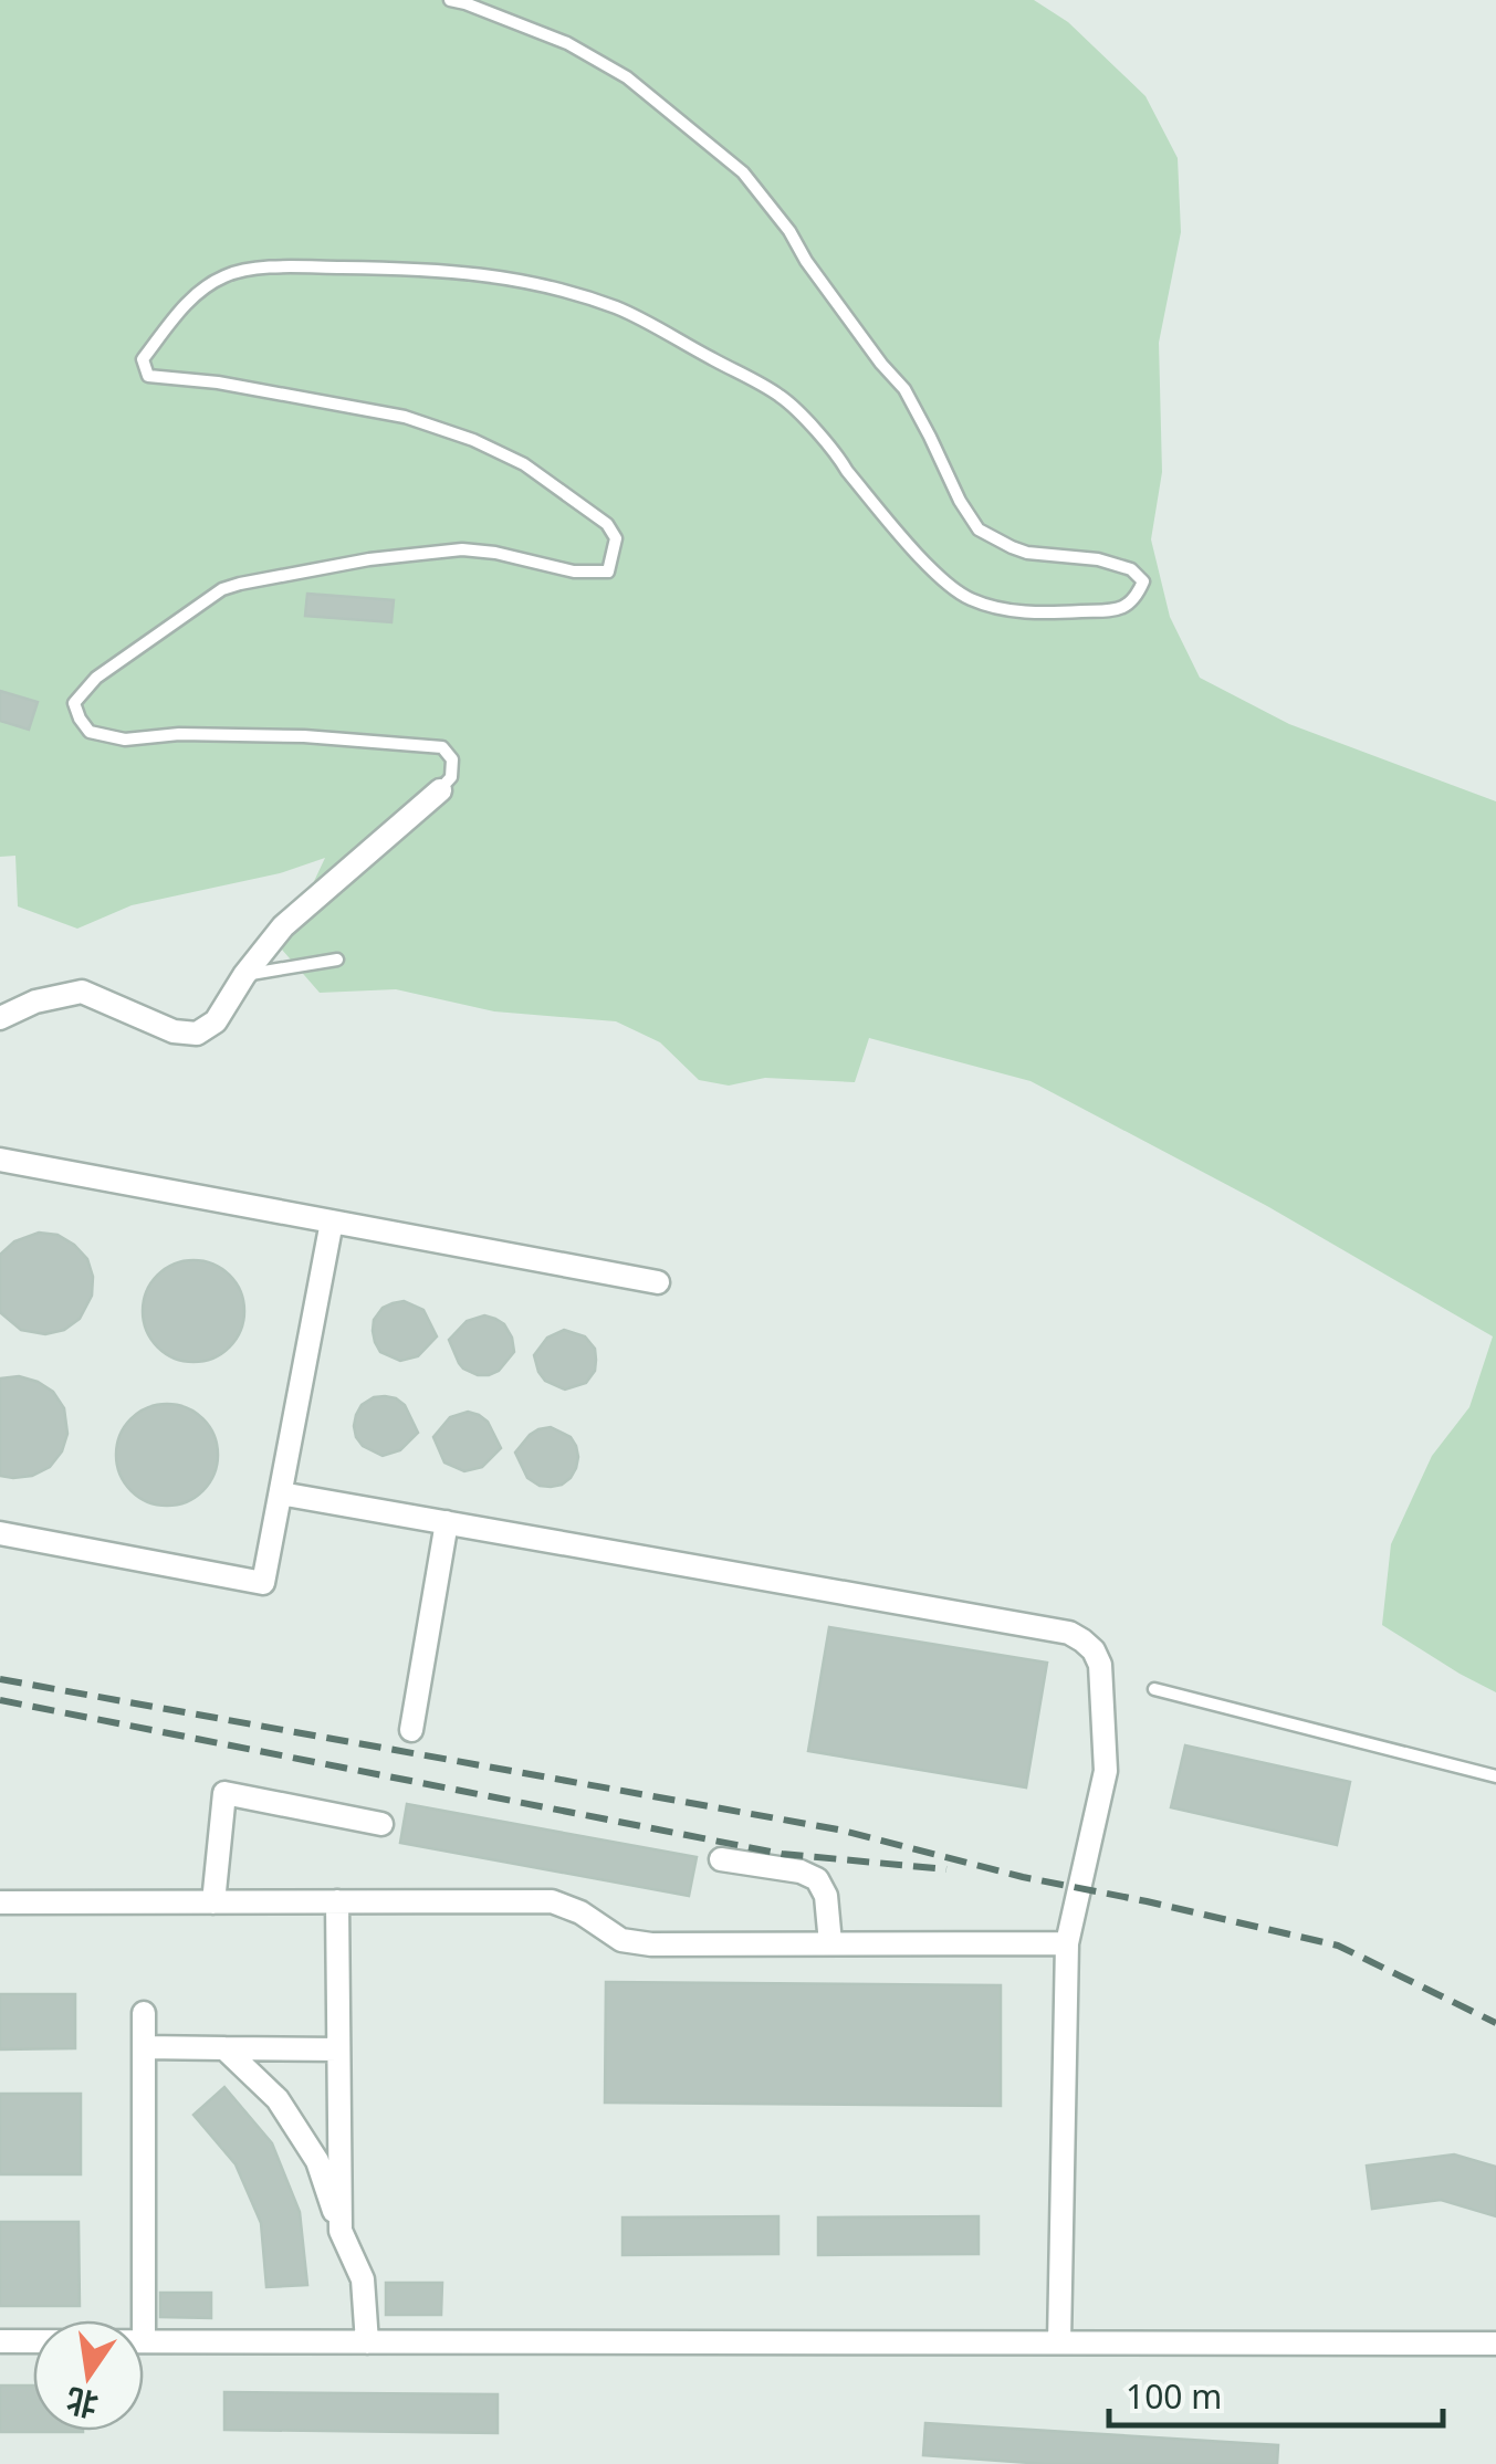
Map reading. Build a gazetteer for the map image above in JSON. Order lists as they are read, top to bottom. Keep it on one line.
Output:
{"scale_bar":"100 m","north":"bottom"}
